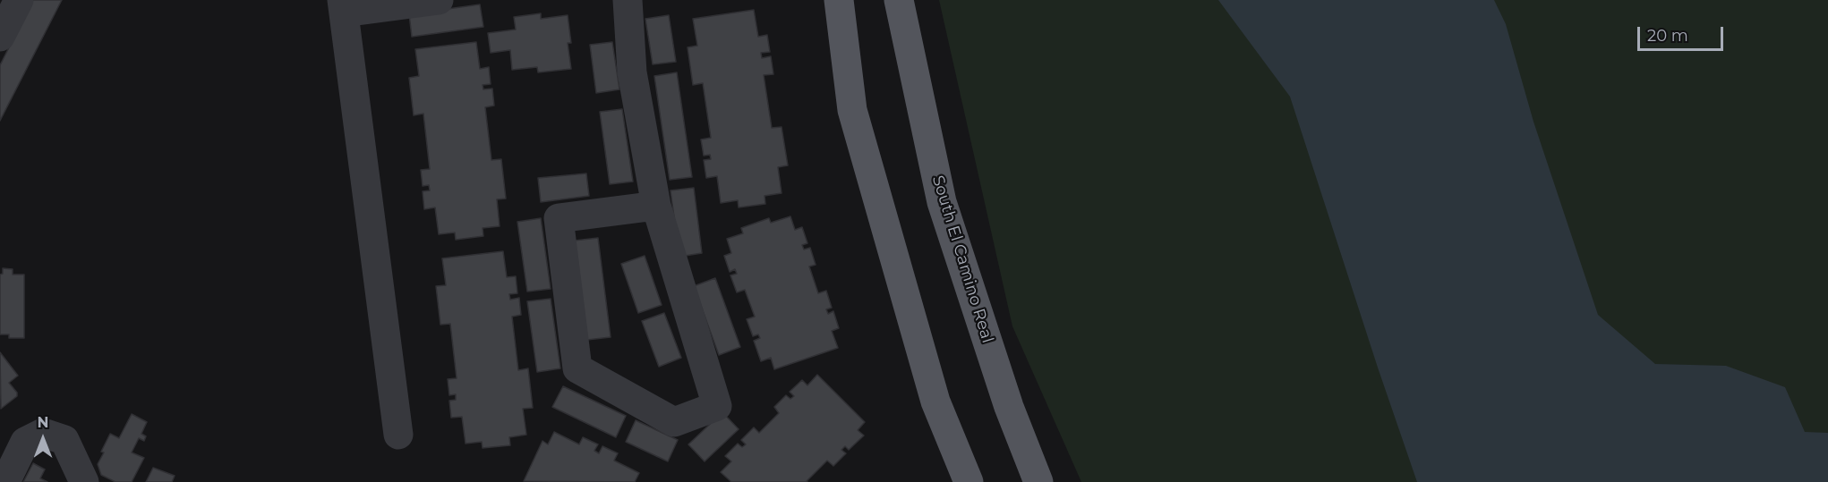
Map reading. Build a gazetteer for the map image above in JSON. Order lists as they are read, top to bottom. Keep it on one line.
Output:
{"streets":{"main road":["South El Camino Real"]},"scale_bar":"20 m","north":"top"}
